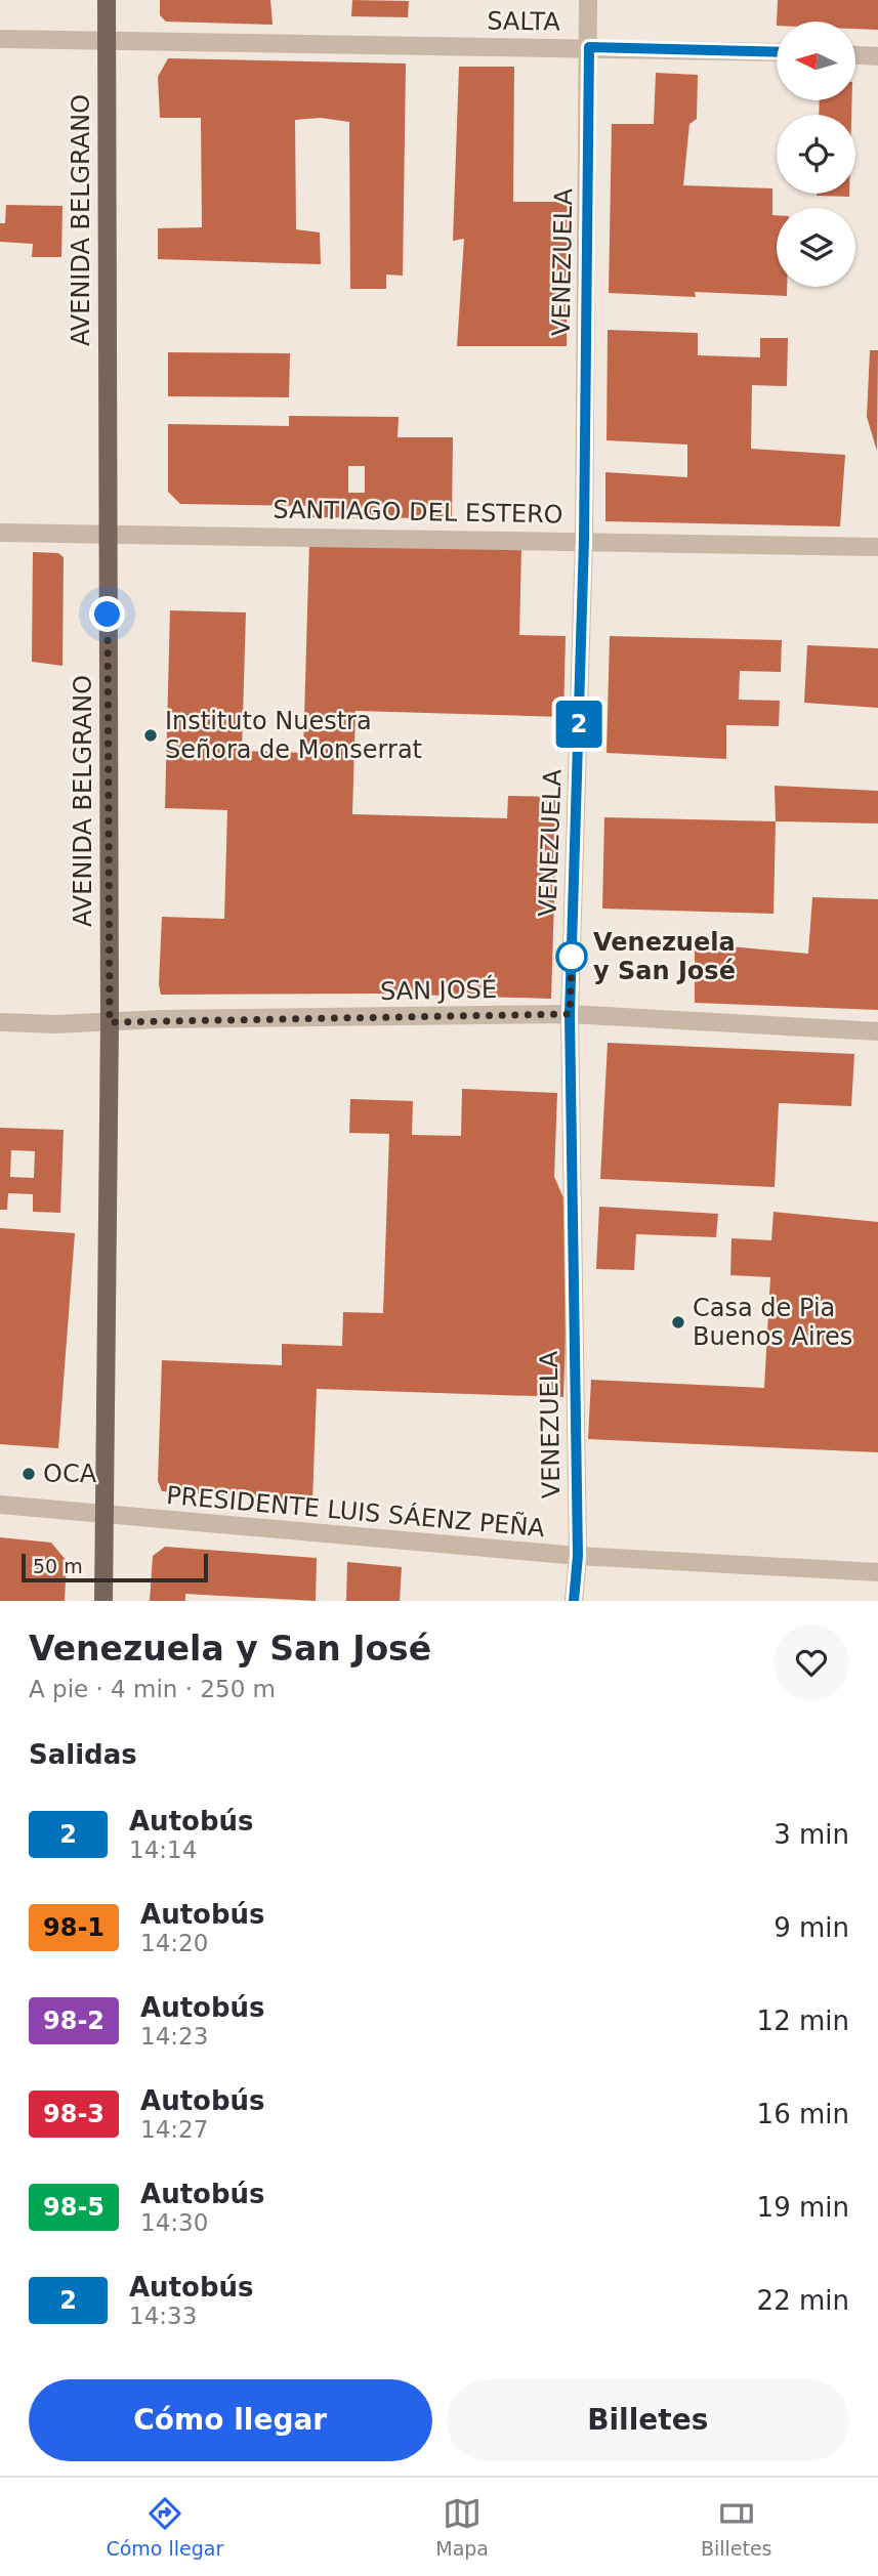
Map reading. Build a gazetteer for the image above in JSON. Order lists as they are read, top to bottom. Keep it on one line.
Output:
{"streets":{"main road":["AVENIDA BELGRANO"],"street":["SALTA","VENEZUELA","SANTIAGO DEL ESTERO","SAN JOSÉ","PRESIDENTE LUIS SÁENZ PEÑA"]},"crossings":[["SALTA","AVENIDA BELGRANO"],["SALTA","VENEZUELA"],["AVENIDA BELGRANO","SANTIAGO DEL ESTERO"],["AVENIDA BELGRANO","SAN JOSÉ"],["AVENIDA BELGRANO","PRESIDENTE LUIS SÁENZ PEÑA"],["VENEZUELA","SANTIAGO DEL ESTERO"],["VENEZUELA","SAN JOSÉ"],["VENEZUELA","PRESIDENTE LUIS SÁENZ PEÑA"]],"places":["Instituto Nuestra Señora de Monserrat","Venezuela y San José","Casa de Pia Buenos Aires","OCA"],"lines":["bus line 2"],"scale_bar":"50 m","north":"left","page":{"on_map":"2","scale":"50 m","heading":[["Venezuela y San José","A pie · 4 min · 250 m"],"Salidas"],"list":[{"mark":"2","name":"Autobús","note":"14:14","value":"3 min"},{"mark":"98-1","name":"Autobús","note":"14:20","value":"9 min"},{"mark":"98-2","name":"Autobús","note":"14:23","value":"12 min"},{"mark":"98-3","name":"Autobús","note":"14:27","value":"16 min"},{"mark":"98-5","name":"Autobús","note":"14:30","value":"19 min"},{"mark":"2","name":"Autobús","note":"14:33","value":"22 min"}],"buttons":["Cómo llegar","Billetes"],"tabs":["Cómo llegar","Mapa","Billetes"]}}
